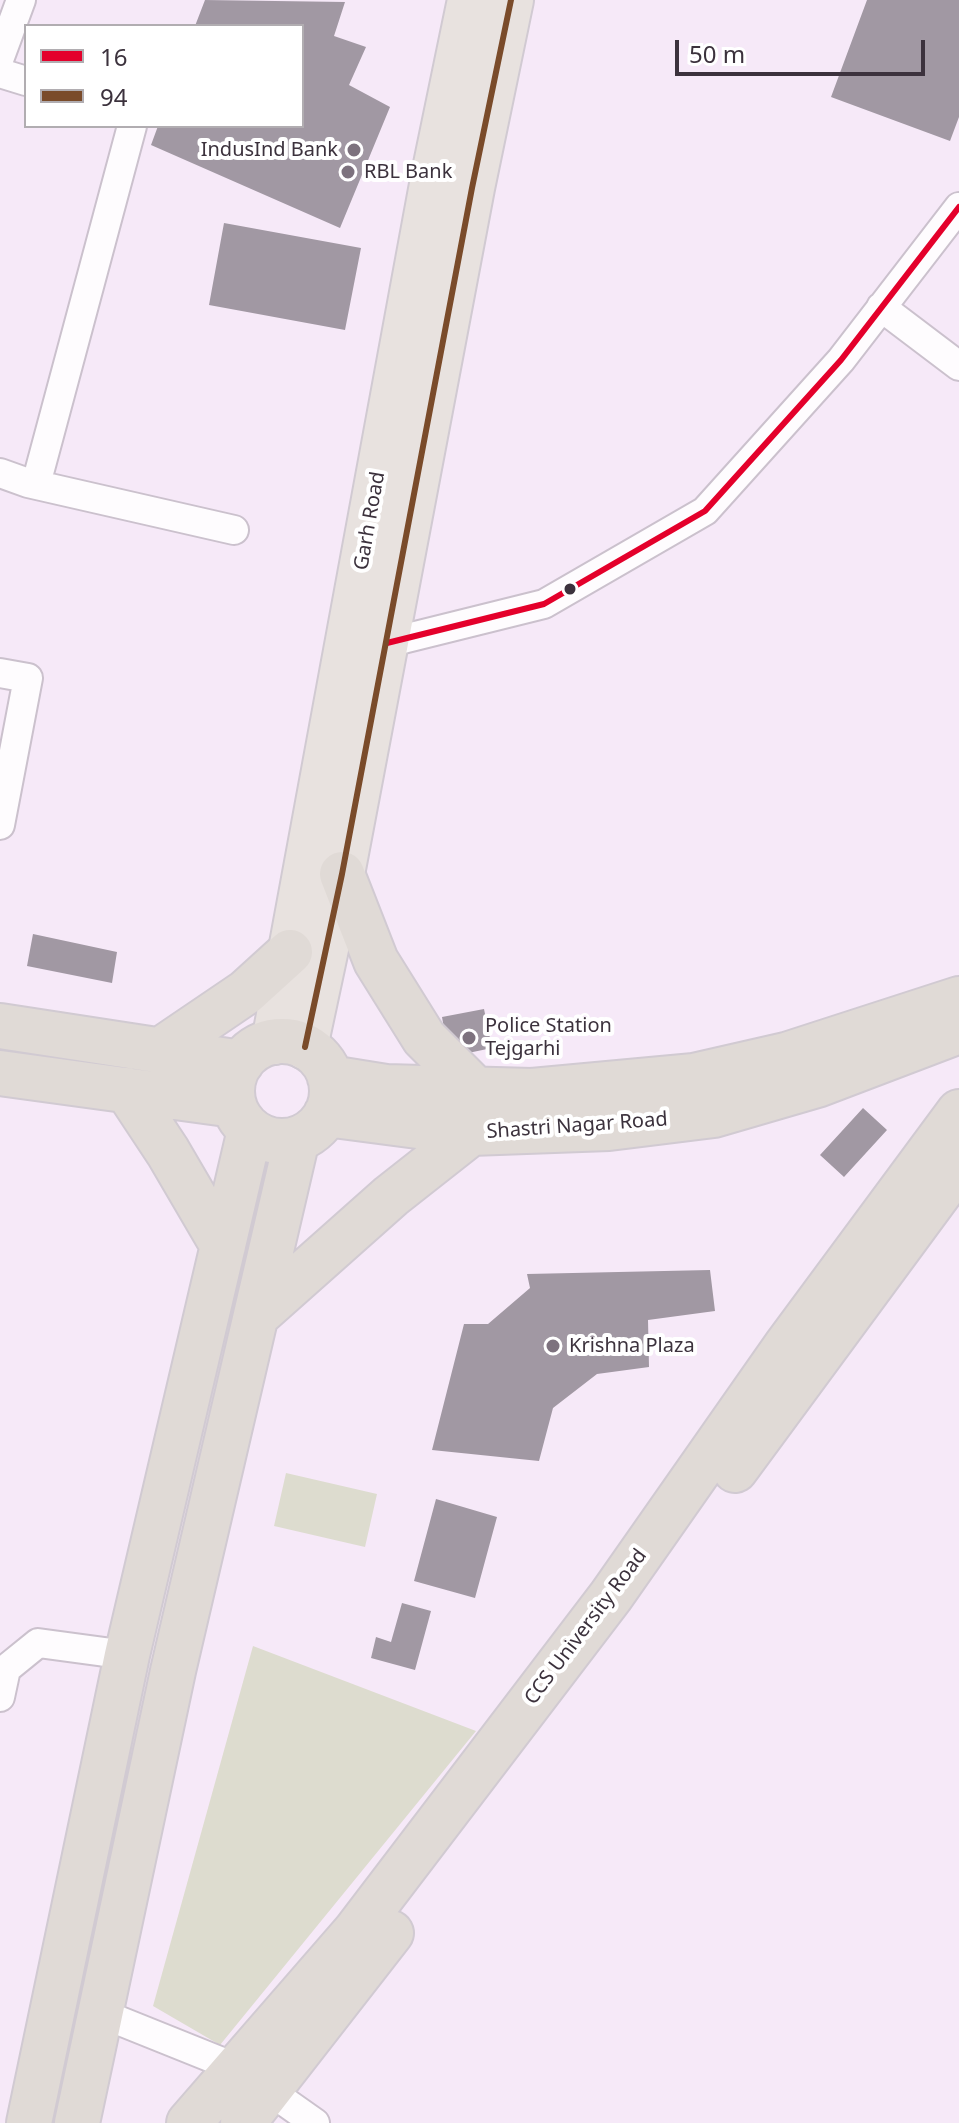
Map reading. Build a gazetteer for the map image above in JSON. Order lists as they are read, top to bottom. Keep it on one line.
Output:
{"streets":{"highway":["Shastri Nagar Road","CCS University Road"],"main road":["Garh Road"]},"crossings":[["Garh Road","Shastri Nagar Road"]],"places":["IndusInd Bank","RBL Bank","Police Station Tejgarhi","Krishna Plaza"],"lines":["transit line 94","transit line 16"],"legend":["16","94"],"scale_bar":"50 m"}
